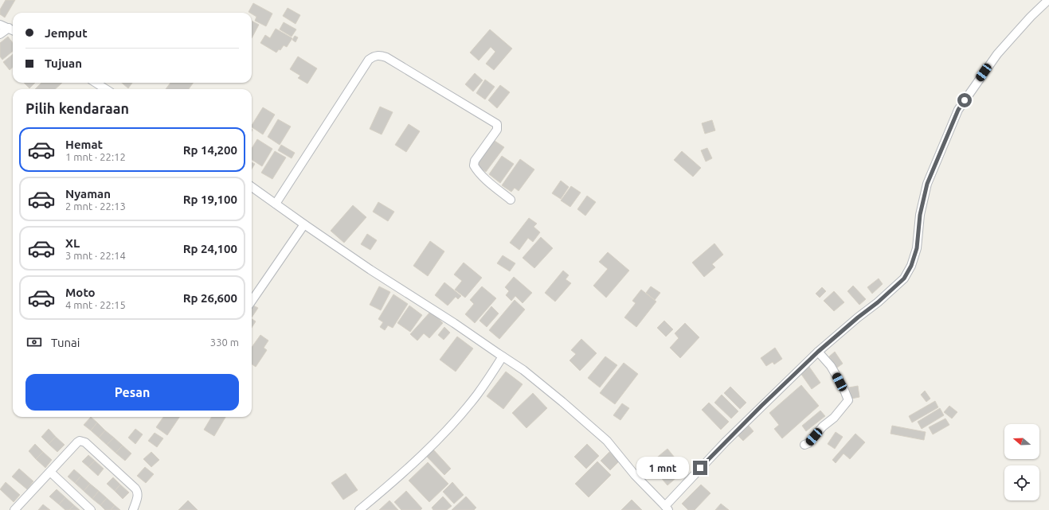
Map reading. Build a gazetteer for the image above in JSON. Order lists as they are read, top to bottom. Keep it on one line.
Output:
{"north":"left","page":{"banner":["Jemput","Tujuan"],"heading":"Pilih kendaraan","list":[{"name":"Hemat","note":"1 mnt · 22:12","value":"Rp 14,200"},{"name":"Nyaman","note":"2 mnt · 22:13","value":"Rp 19,100"},{"name":"XL","note":"3 mnt · 22:14","value":"Rp 24,100"},{"name":"Moto","note":"4 mnt · 22:15","value":"Rp 26,600"}],"pay":["Tunai","330 m"],"buttons":"Pesan","bubble":"1 mnt"}}
